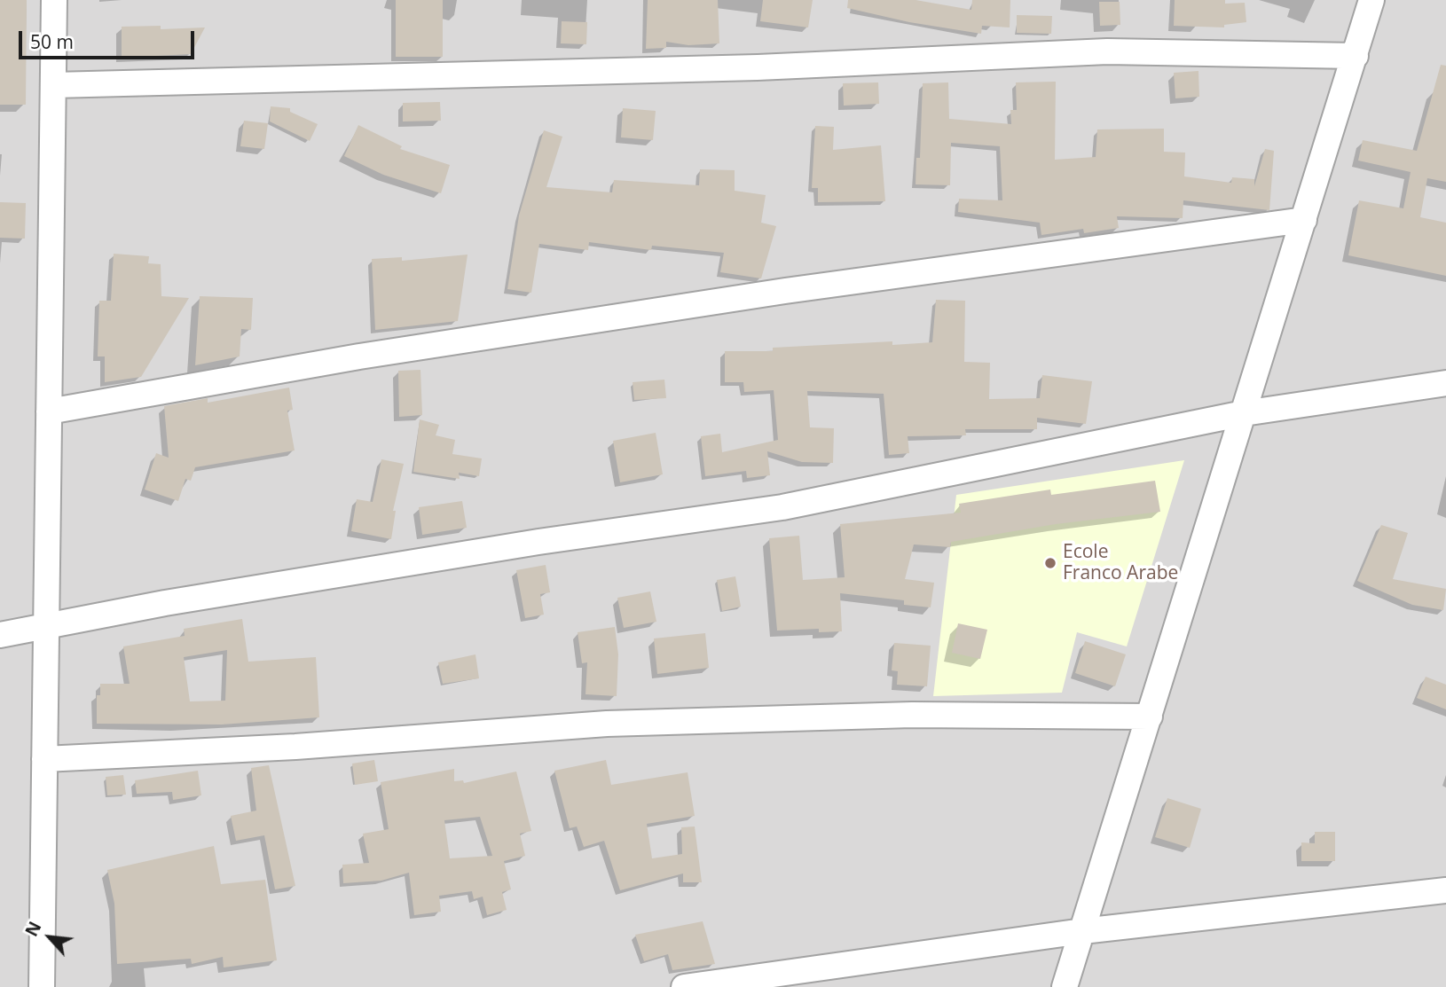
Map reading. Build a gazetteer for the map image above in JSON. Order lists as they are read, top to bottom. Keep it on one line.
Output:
{"places":["Ecole Franco Arabe"],"scale_bar":"50 m","north":"top left"}
